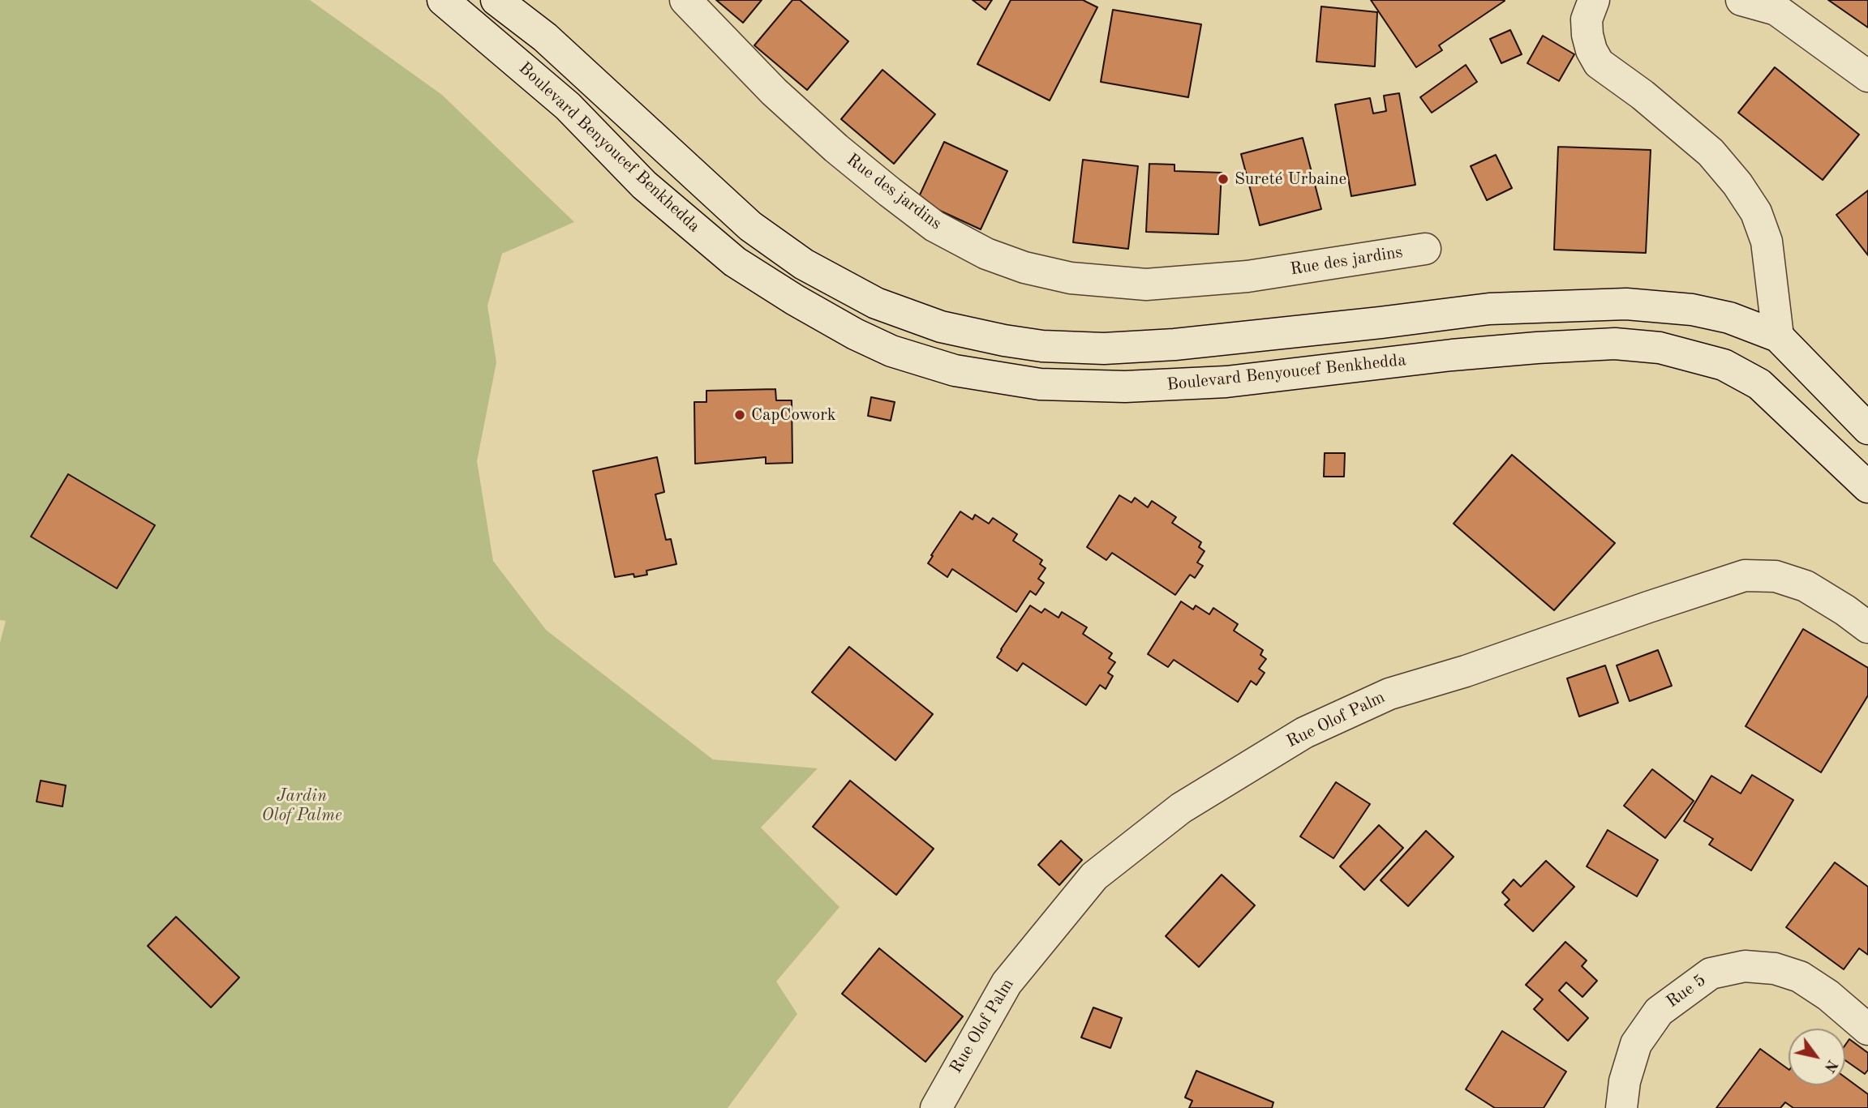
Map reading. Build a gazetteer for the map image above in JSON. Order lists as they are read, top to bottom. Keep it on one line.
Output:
{"streets":{"main road":["Boulevard Benyoucef Benkhedda","Rue des jardins","Rue Olof Palm","Rue 5"]},"parks":["Jardin Olof Palme"],"places":["Sureté Urbaine","CapCowork"],"north":"bottom right"}
